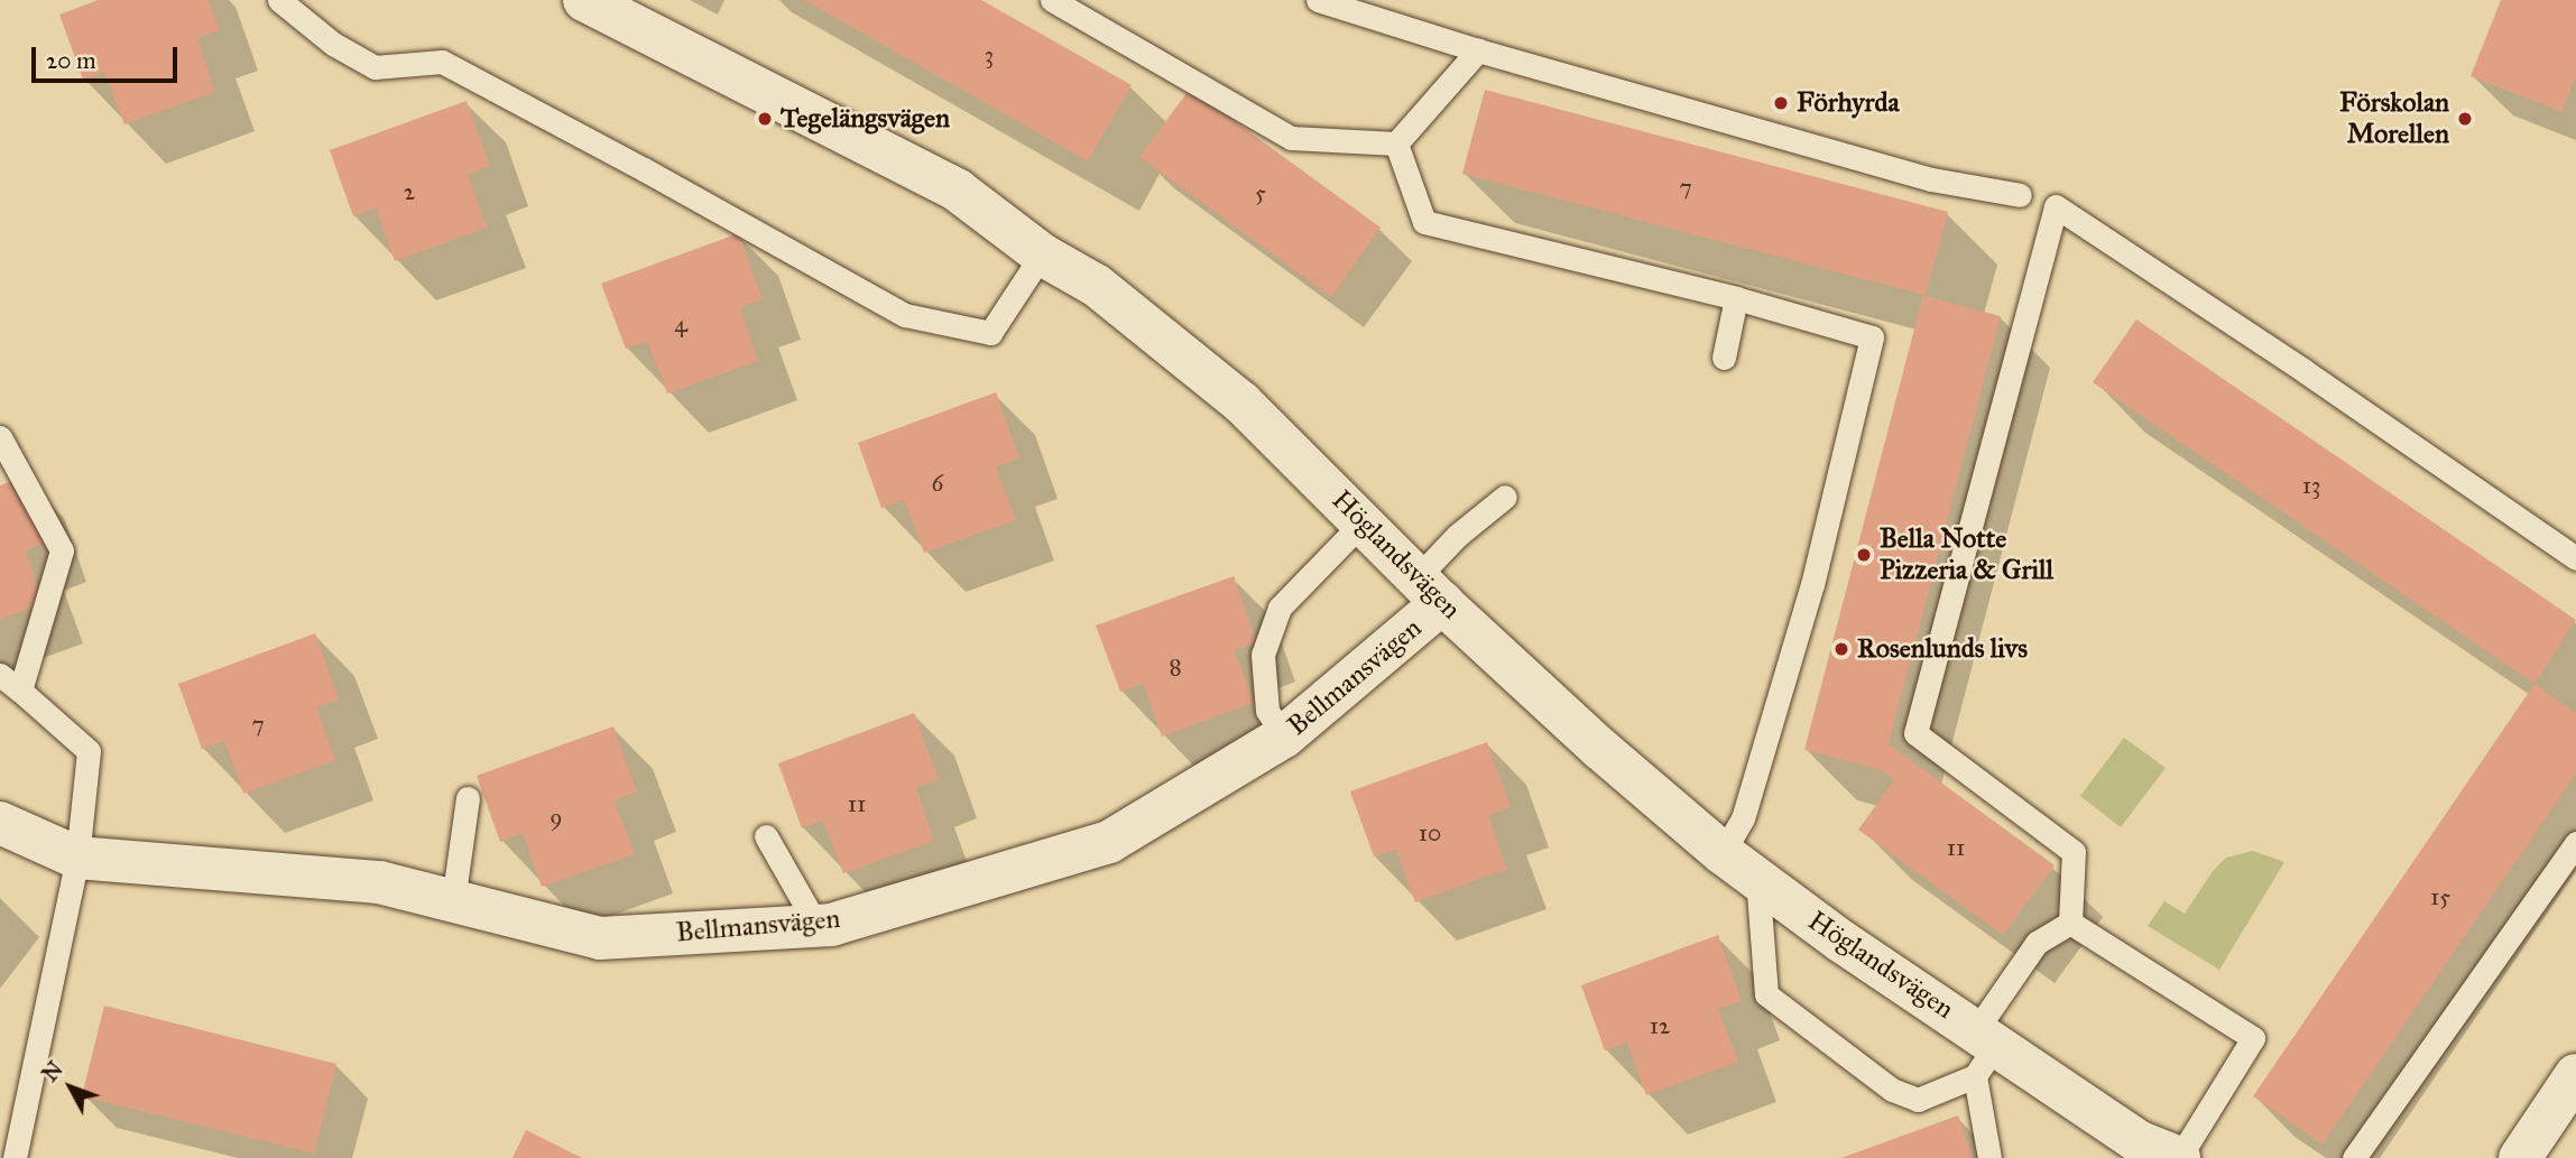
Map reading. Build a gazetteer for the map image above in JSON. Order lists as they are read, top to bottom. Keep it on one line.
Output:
{"streets":{"street":["Höglandsvägen","Bellmansvägen"]},"crossings":[["Höglandsvägen","Bellmansvägen"]],"places":["Förhyrda","Tegelängsvägen","Förskolan Morellen","Bella Notte Pizzeria & Grill","Rosenlunds livs"],"house_numbers":["3","7","2","5","4","6","13","8","7","11","9","10","11","15","12"],"scale_bar":"20 m","north":"top left"}
